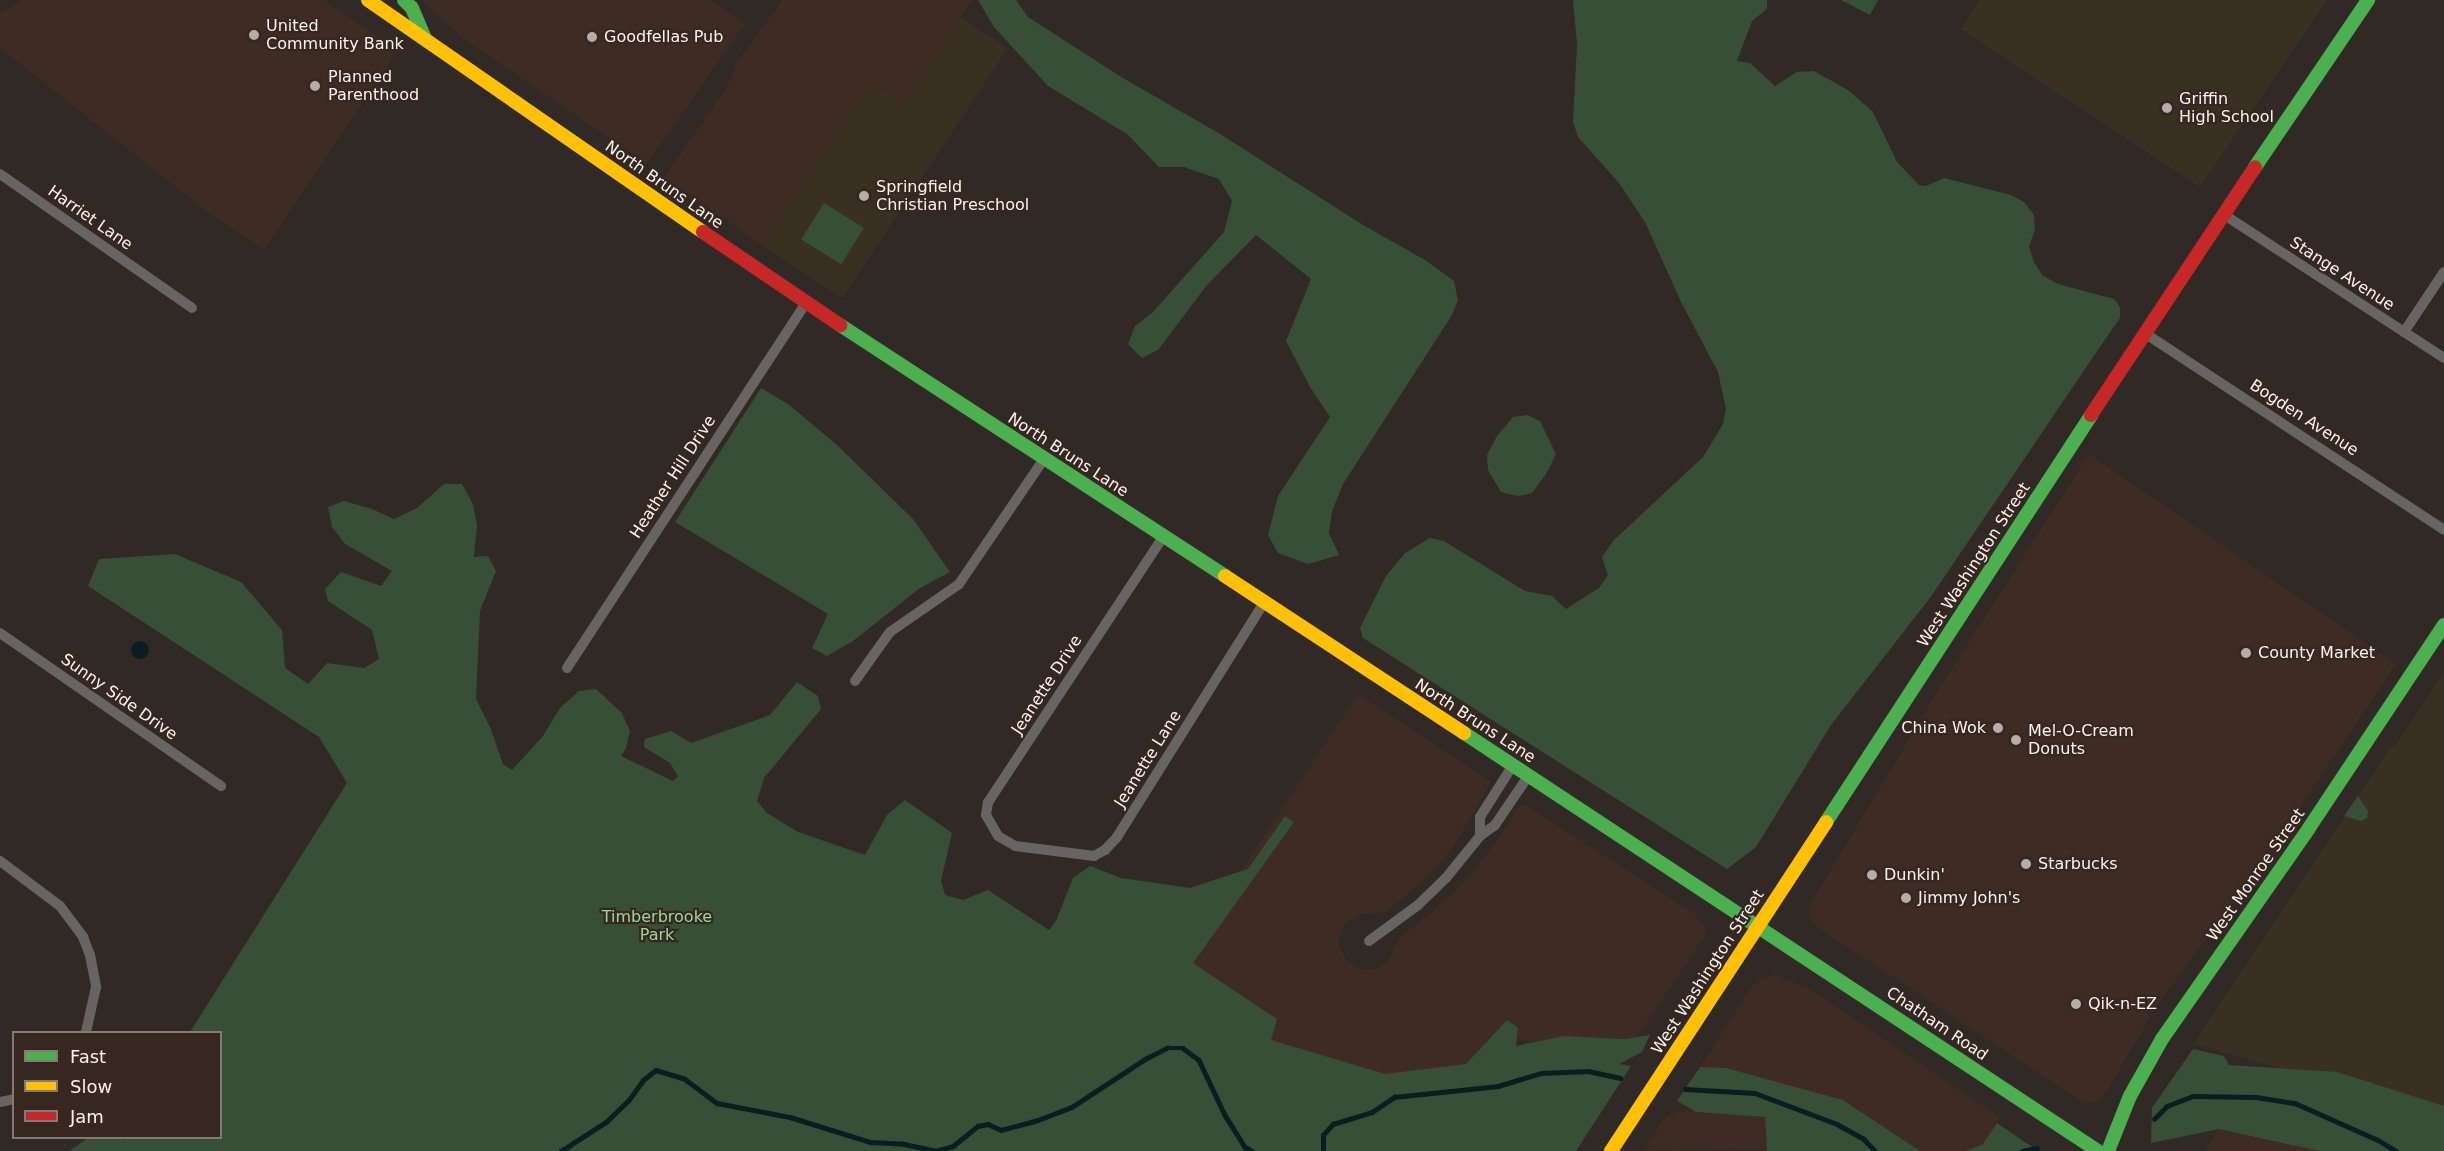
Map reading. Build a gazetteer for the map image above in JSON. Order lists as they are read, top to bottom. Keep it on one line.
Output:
{"streets":{"main road":["North Bruns Lane","West Washington Street","West Monroe Street","Chatham Road"],"street":["Harriet Lane","Stange Avenue","Bogden Avenue","Heather Hill Drive","Jeanette Drive","Sunny Side Drive","Jeanette Lane"]},"crossings":[["North Bruns Lane","Heather Hill Drive"],["North Bruns Lane","West Washington Street"],["North Bruns Lane","Jeanette Drive"],["North Bruns Lane","Jeanette Lane"],["North Bruns Lane","Chatham Road"],["Stange Avenue","West Washington Street"],["Bogden Avenue","West Washington Street"],["West Washington Street","Chatham Road"],["Jeanette Drive","Jeanette Lane"]],"parks":["Timberbrooke Park"],"places":["United Community Bank","Goodfellas Pub","Planned Parenthood","Griffin High School","Springfield Christian Preschool","County Market","China Wok","Mel-O-Cream Donuts","Starbucks","Dunkin'","Jimmy John's","Qik-n-EZ"],"legend":["Fast","Slow","Jam"]}
